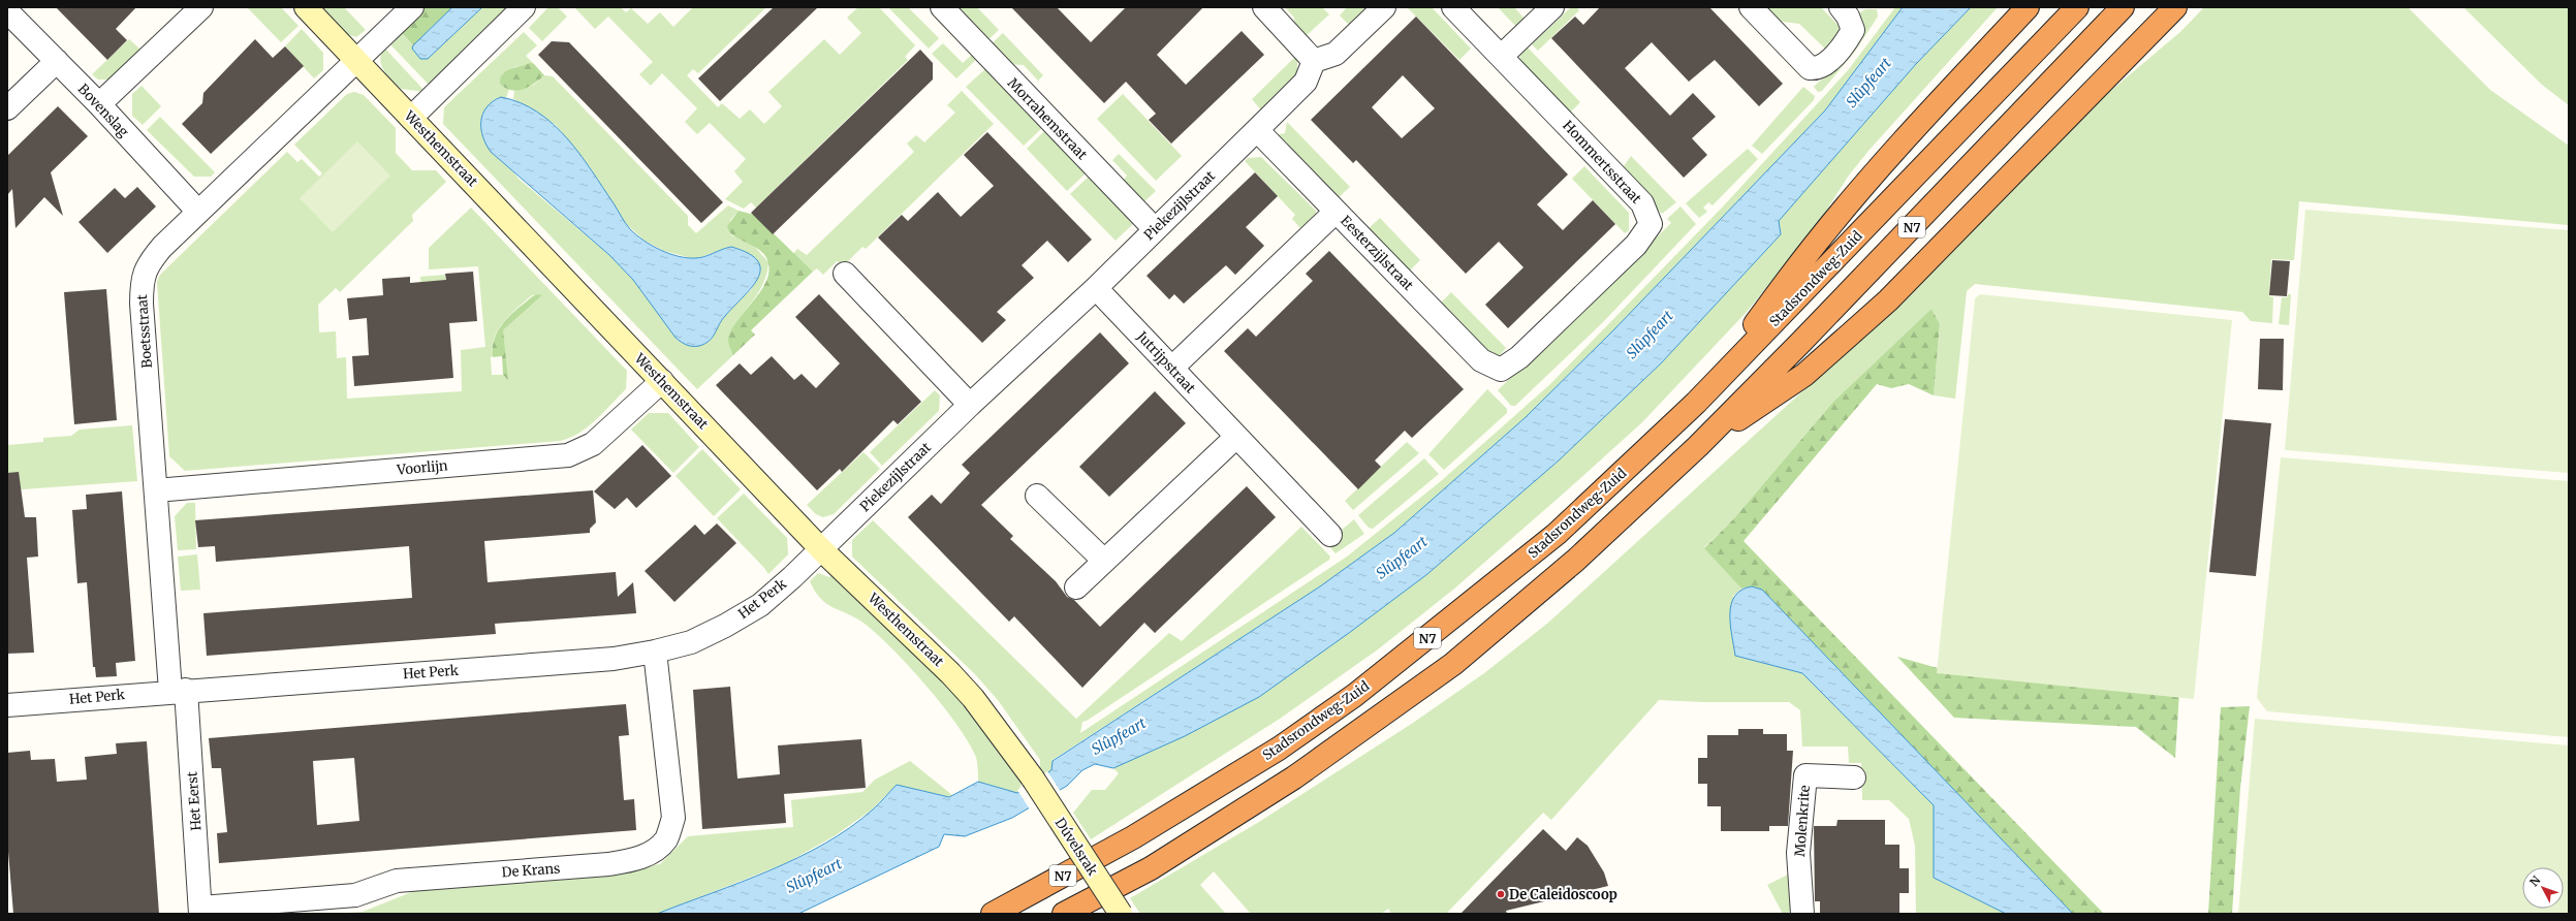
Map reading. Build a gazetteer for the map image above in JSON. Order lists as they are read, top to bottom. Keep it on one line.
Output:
{"streets":{"highway":["N7","Stadsrondweg-Zuid"],"street":["Bovenslag","Morrahemstraat","Westhemstraat","Hommertsstraat","Piekezijlstraat","Eesterzijlstraat","Boetsstraat","Jutrijpstraat","Voorlijn","Het Perk","Het Eerst","Molenkrite","Dúvelsrak","De Krans"]},"crossings":[["Bovenslag","Boetsstraat"],["Morrahemstraat","Piekezijlstraat"],["Westhemstraat","Piekezijlstraat"],["Westhemstraat","Boetsstraat"],["Westhemstraat","Voorlijn"],["Westhemstraat","Het Perk"],["Westhemstraat","Dúvelsrak"],["Hommertsstraat","Eesterzijlstraat"],["Piekezijlstraat","Eesterzijlstraat"],["Piekezijlstraat","Jutrijpstraat"],["Piekezijlstraat","Het Perk"],["N7","Stadsrondweg-Zuid"],["Boetsstraat","Voorlijn"],["Boetsstraat","Het Perk"],["Boetsstraat","Het Eerst"],["Het Perk","Het Eerst"],["Het Perk","De Krans"],["Het Eerst","De Krans"]],"water":["Slûpfeart"],"places":["De Caleidoscoop"],"north":"top left"}
